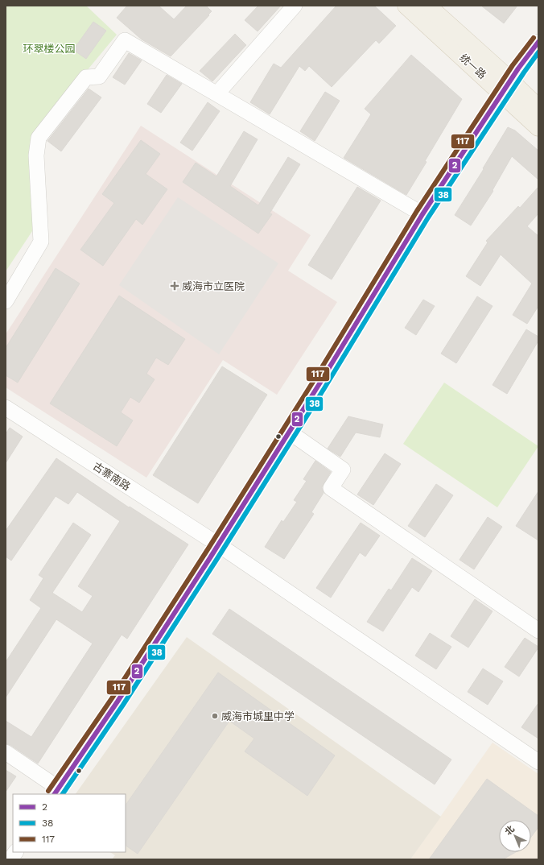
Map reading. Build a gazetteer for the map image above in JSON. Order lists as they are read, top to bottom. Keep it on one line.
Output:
{"streets":{"main road":["统一路"],"street":["古寨南路"]},"parks":["环翠楼公园"],"places":{"health":["威海市立医院"],"other":["威海市城里中学"]},"lines":["transit line 117","transit line 2","transit line 38"],"legend":["2","38","117"],"north":"top left"}
